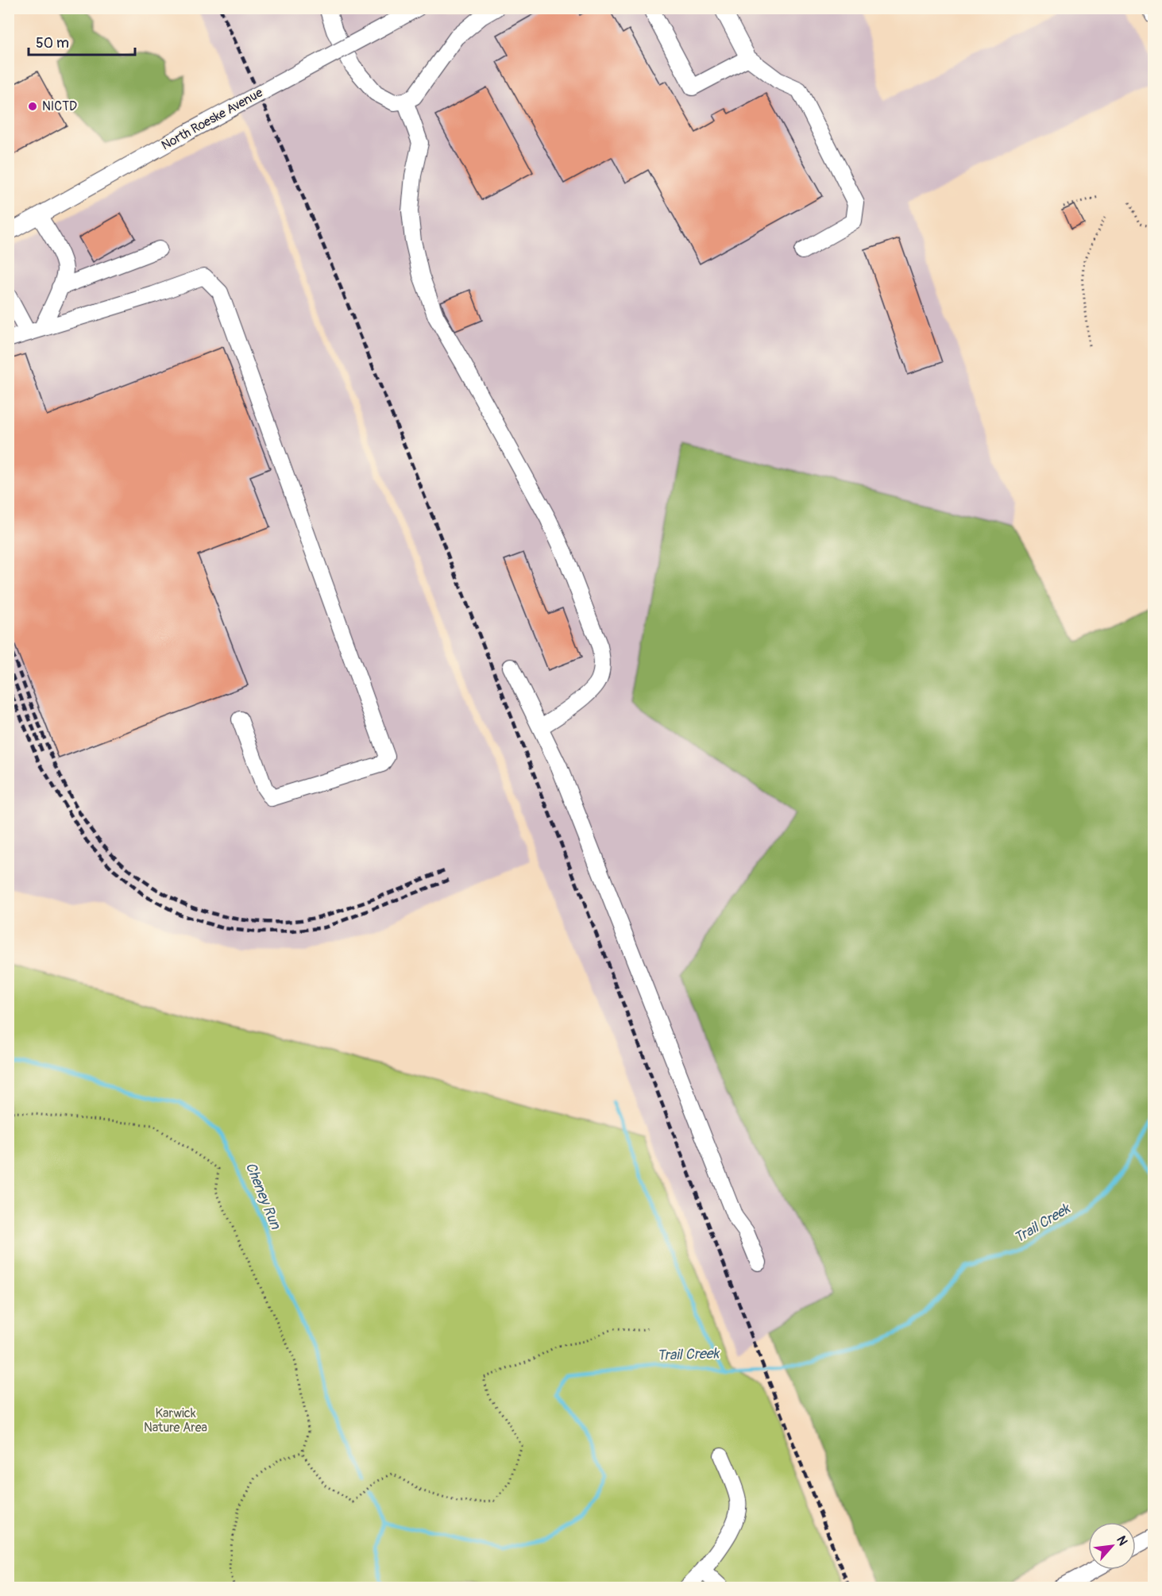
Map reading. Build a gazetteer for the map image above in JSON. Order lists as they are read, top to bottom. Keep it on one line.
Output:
{"streets":{"street":["North Roeske Avenue"]},"water":["Cheney Run","Trail Creek"],"parks":["Karwick Nature Area"],"places":["NICTD"],"scale_bar":"50 m","north":"top right"}
